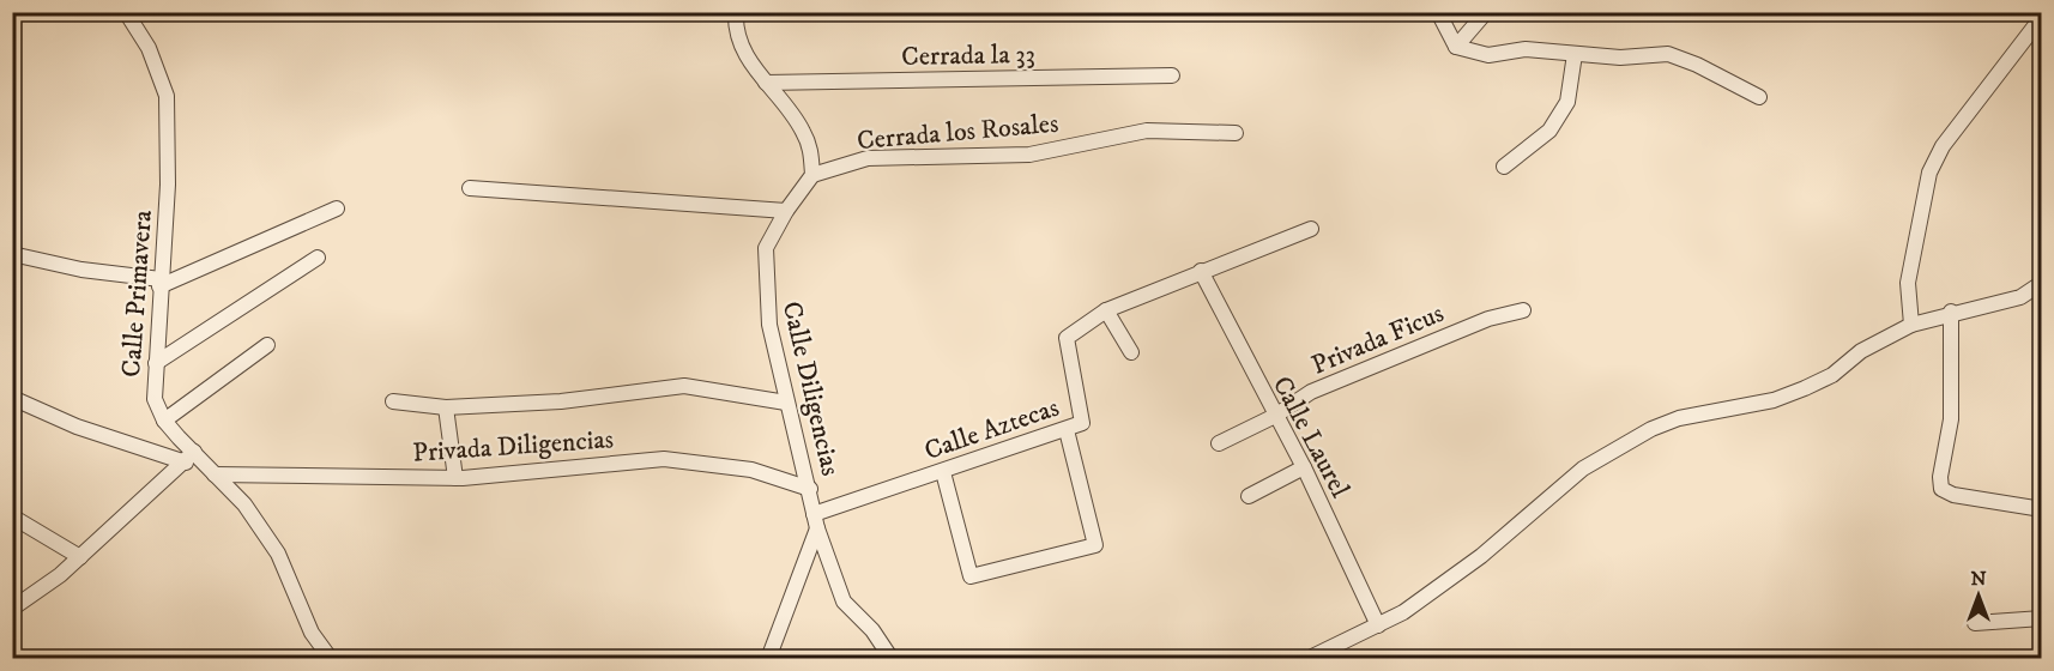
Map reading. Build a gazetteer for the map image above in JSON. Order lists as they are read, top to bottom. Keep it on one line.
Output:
{"streets":{"street":["Cerrada la 33","Cerrada los Rosales","Calle Primavera","Privada Ficus","Calle Diligencias","Calle Aztecas","Calle Laurel","Privada Diligencias"]},"crossings":[["Cerrada los Rosales","Calle Diligencias"],["Calle Primavera","Privada Diligencias"],["Privada Ficus","Calle Laurel"],["Calle Diligencias","Calle Aztecas"],["Calle Diligencias","Privada Diligencias"],["Calle Aztecas","Calle Laurel"]],"north":"top"}
